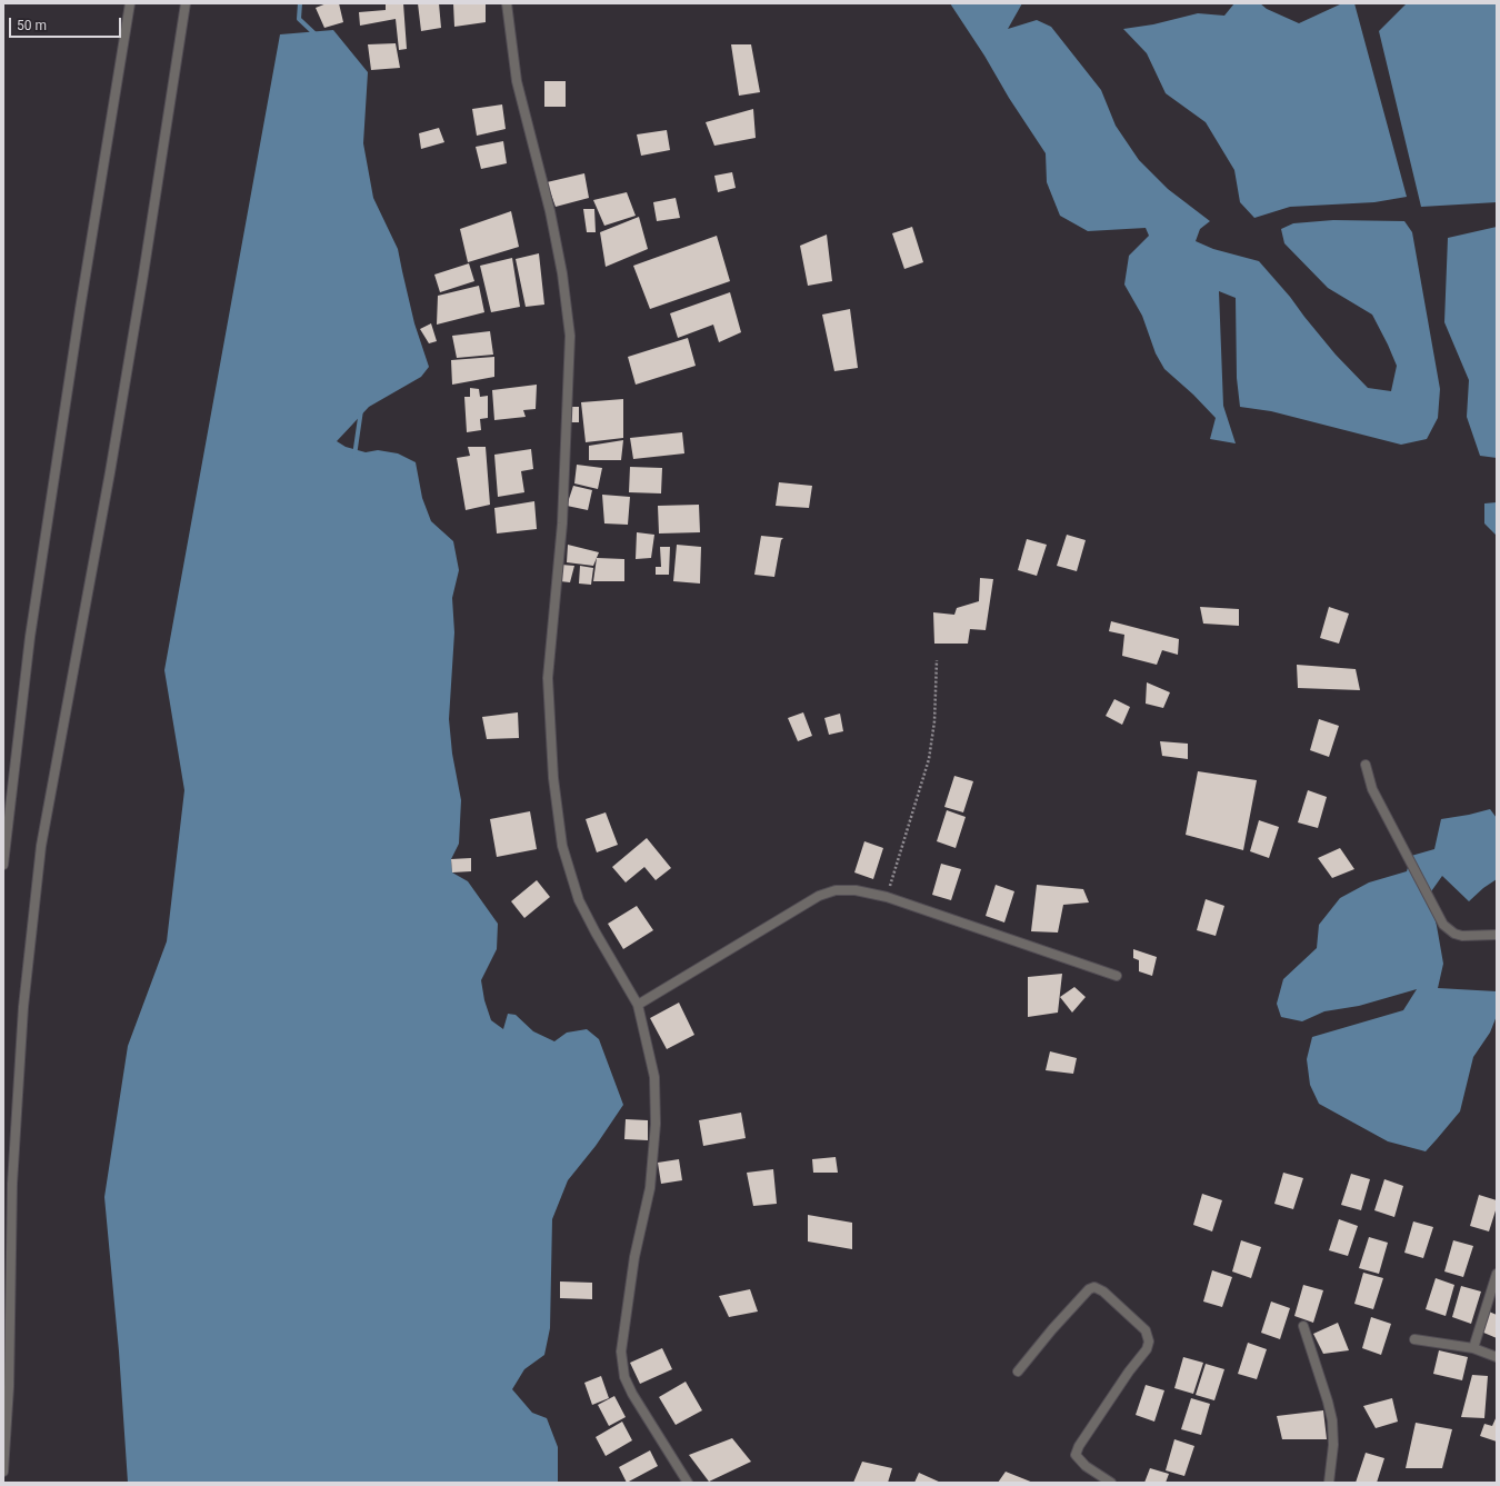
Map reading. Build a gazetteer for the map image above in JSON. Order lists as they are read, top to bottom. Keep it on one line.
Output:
{"scale_bar":"50 m"}
